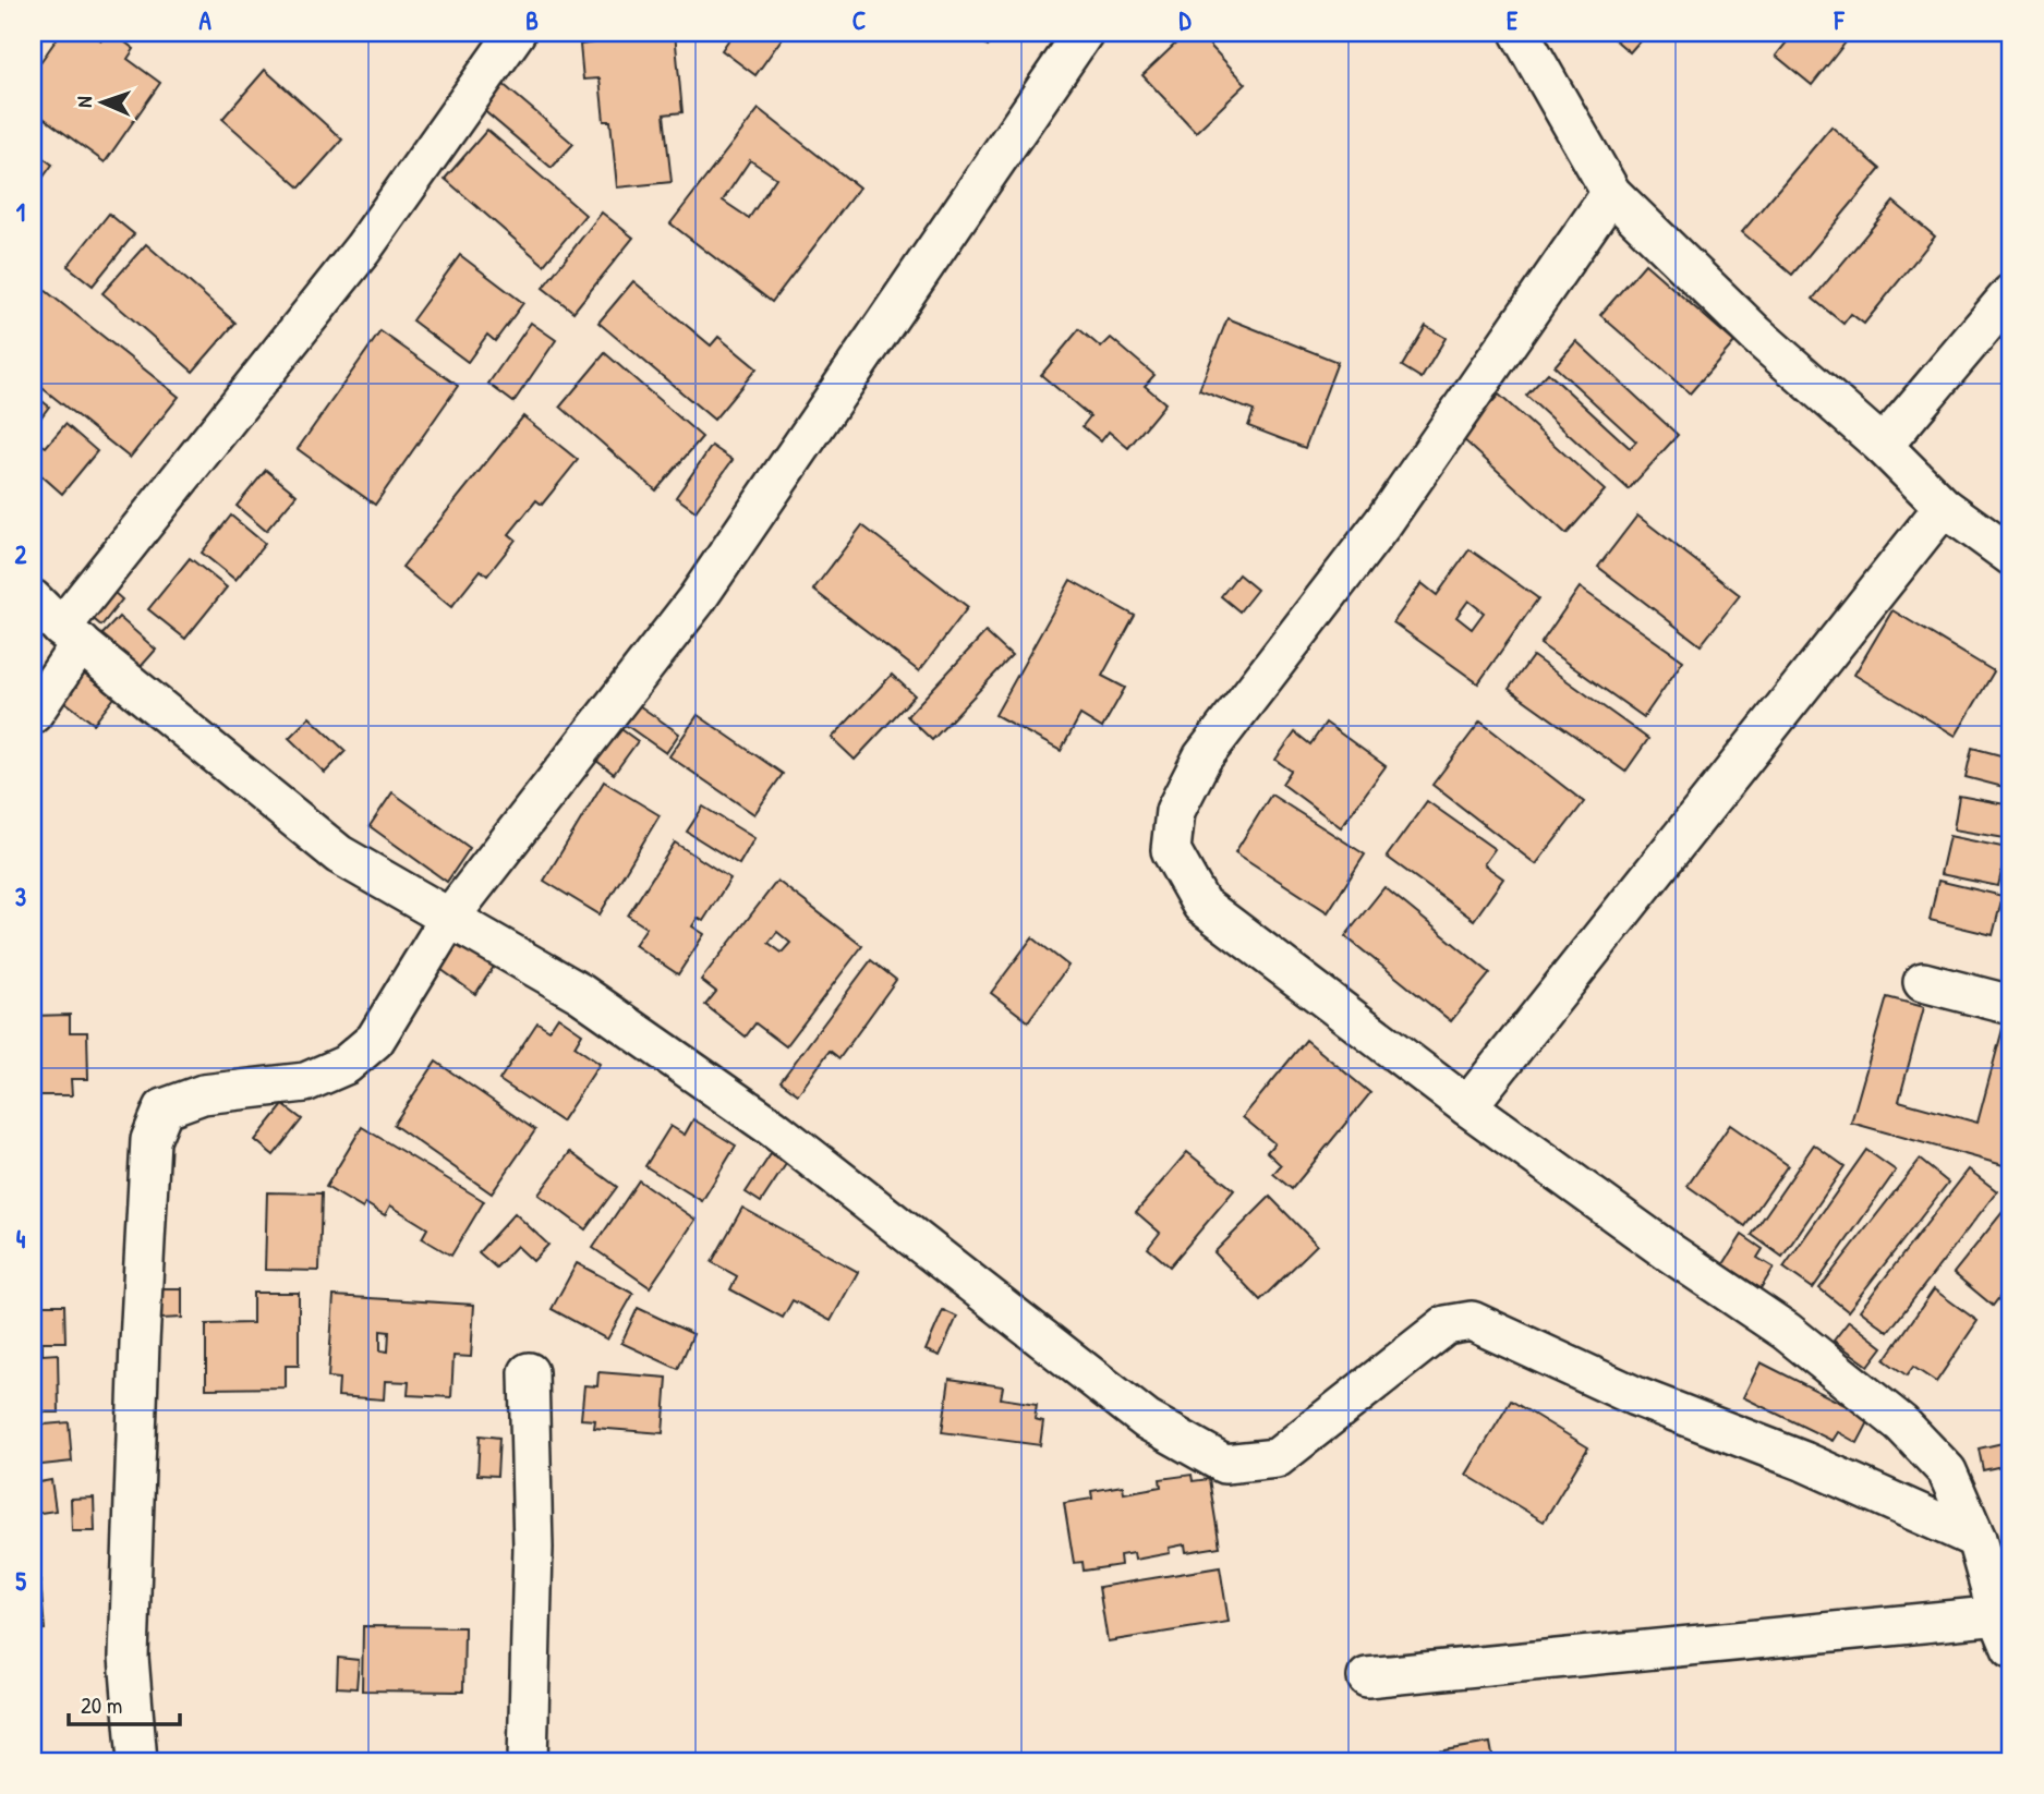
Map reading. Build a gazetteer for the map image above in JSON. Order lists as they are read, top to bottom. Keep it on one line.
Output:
{"scale_bar":"20 m","north":"left","grid":{"columns":["A","B","C","D","E","F"],"rows":["1","2","3","4","5"]}}
